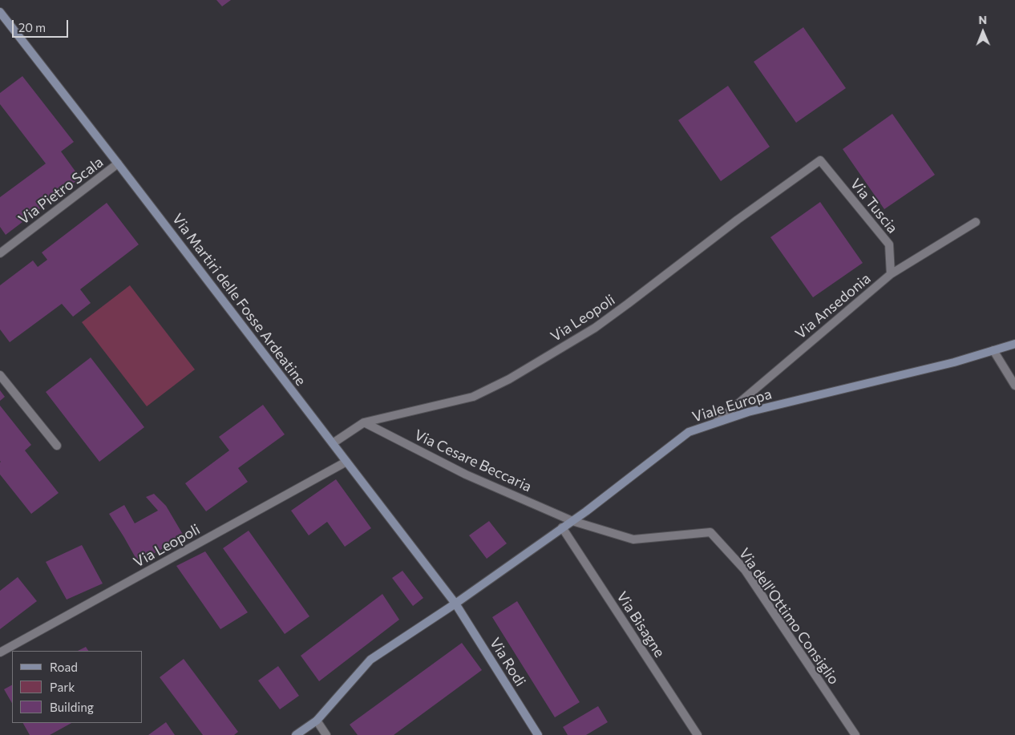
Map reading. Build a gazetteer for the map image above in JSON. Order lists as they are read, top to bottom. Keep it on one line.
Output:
{"streets":{"street":["Via Pietro Scala","Via Tuscia","Via Martiri delle Fosse Ardeatine","Via Ansedonia","Via Leopoli","Viale Europa","Via Cesare Beccaria","Via dell'Ottimo Consiglio","Via Bisagne","Via Rodi"]},"crossings":[["Via Pietro Scala","Via Martiri delle Fosse Ardeatine"],["Via Tuscia","Via Ansedonia"],["Via Tuscia","Via Leopoli"],["Via Martiri delle Fosse Ardeatine","Via Leopoli"],["Via Martiri delle Fosse Ardeatine","Viale Europa"],["Via Martiri delle Fosse Ardeatine","Via Rodi"],["Via Ansedonia","Viale Europa"],["Via Leopoli","Via Cesare Beccaria"],["Viale Europa","Via Cesare Beccaria"],["Viale Europa","Via dell'Ottimo Consiglio"],["Viale Europa","Via Bisagne"],["Viale Europa","Via Rodi"],["Via Cesare Beccaria","Via dell'Ottimo Consiglio"]],"legend":["Road","Park","Building"],"scale_bar":"20 m","north":"top"}
